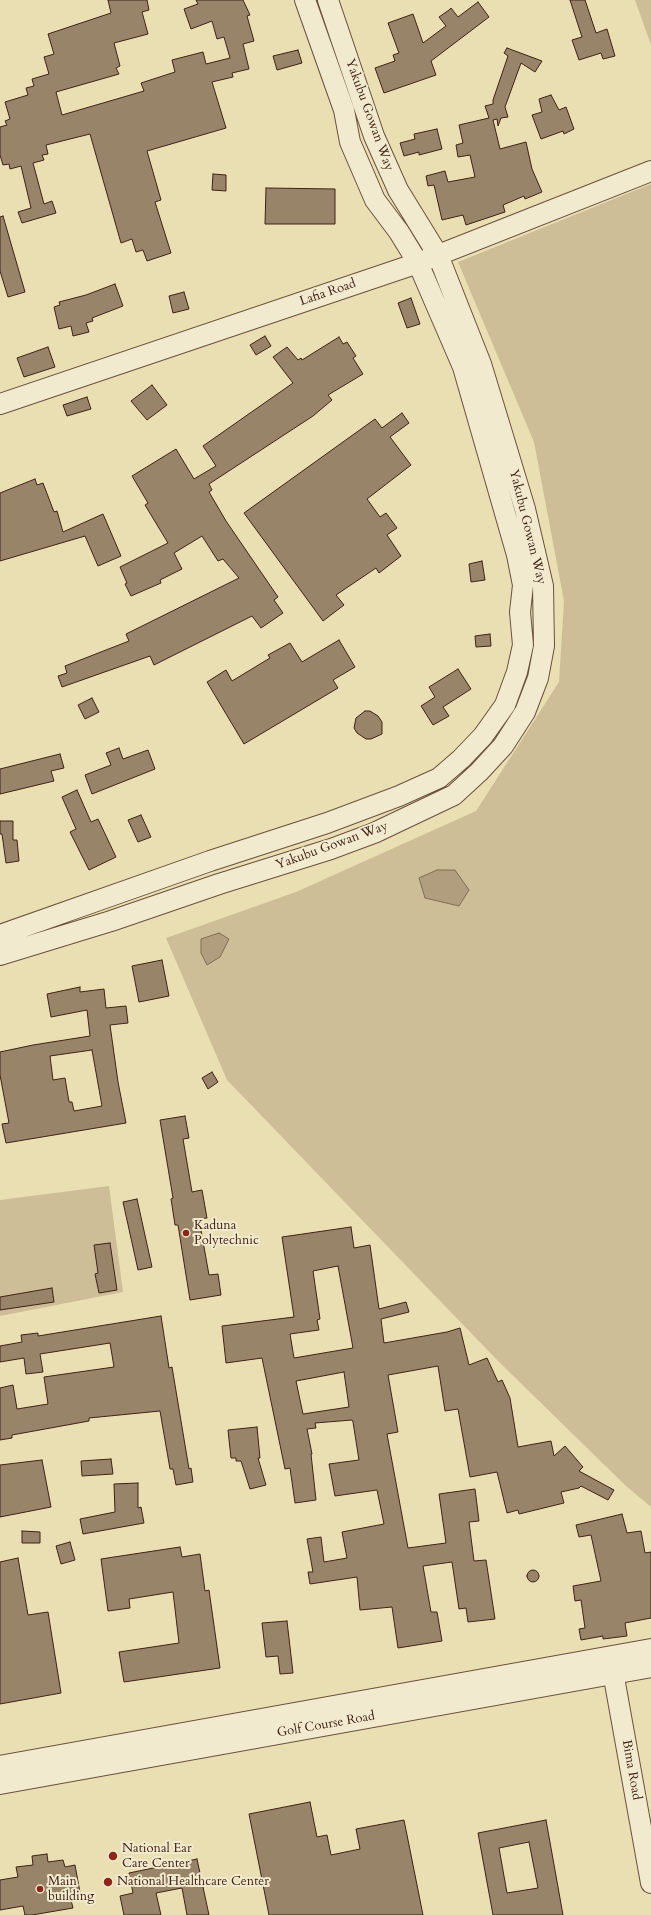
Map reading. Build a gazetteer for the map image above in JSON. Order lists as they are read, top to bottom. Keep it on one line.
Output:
{"streets":{"street":["Yakubu Gowan Way","Lafia Road","Golf Course Road","Bima Road"]},"crossings":[["Yakubu Gowan Way","Lafia Road"],["Golf Course Road","Bima Road"]],"places":["Kaduna Polytechnic","National Ear Care Center","National Healthcare Center","Main building"]}
